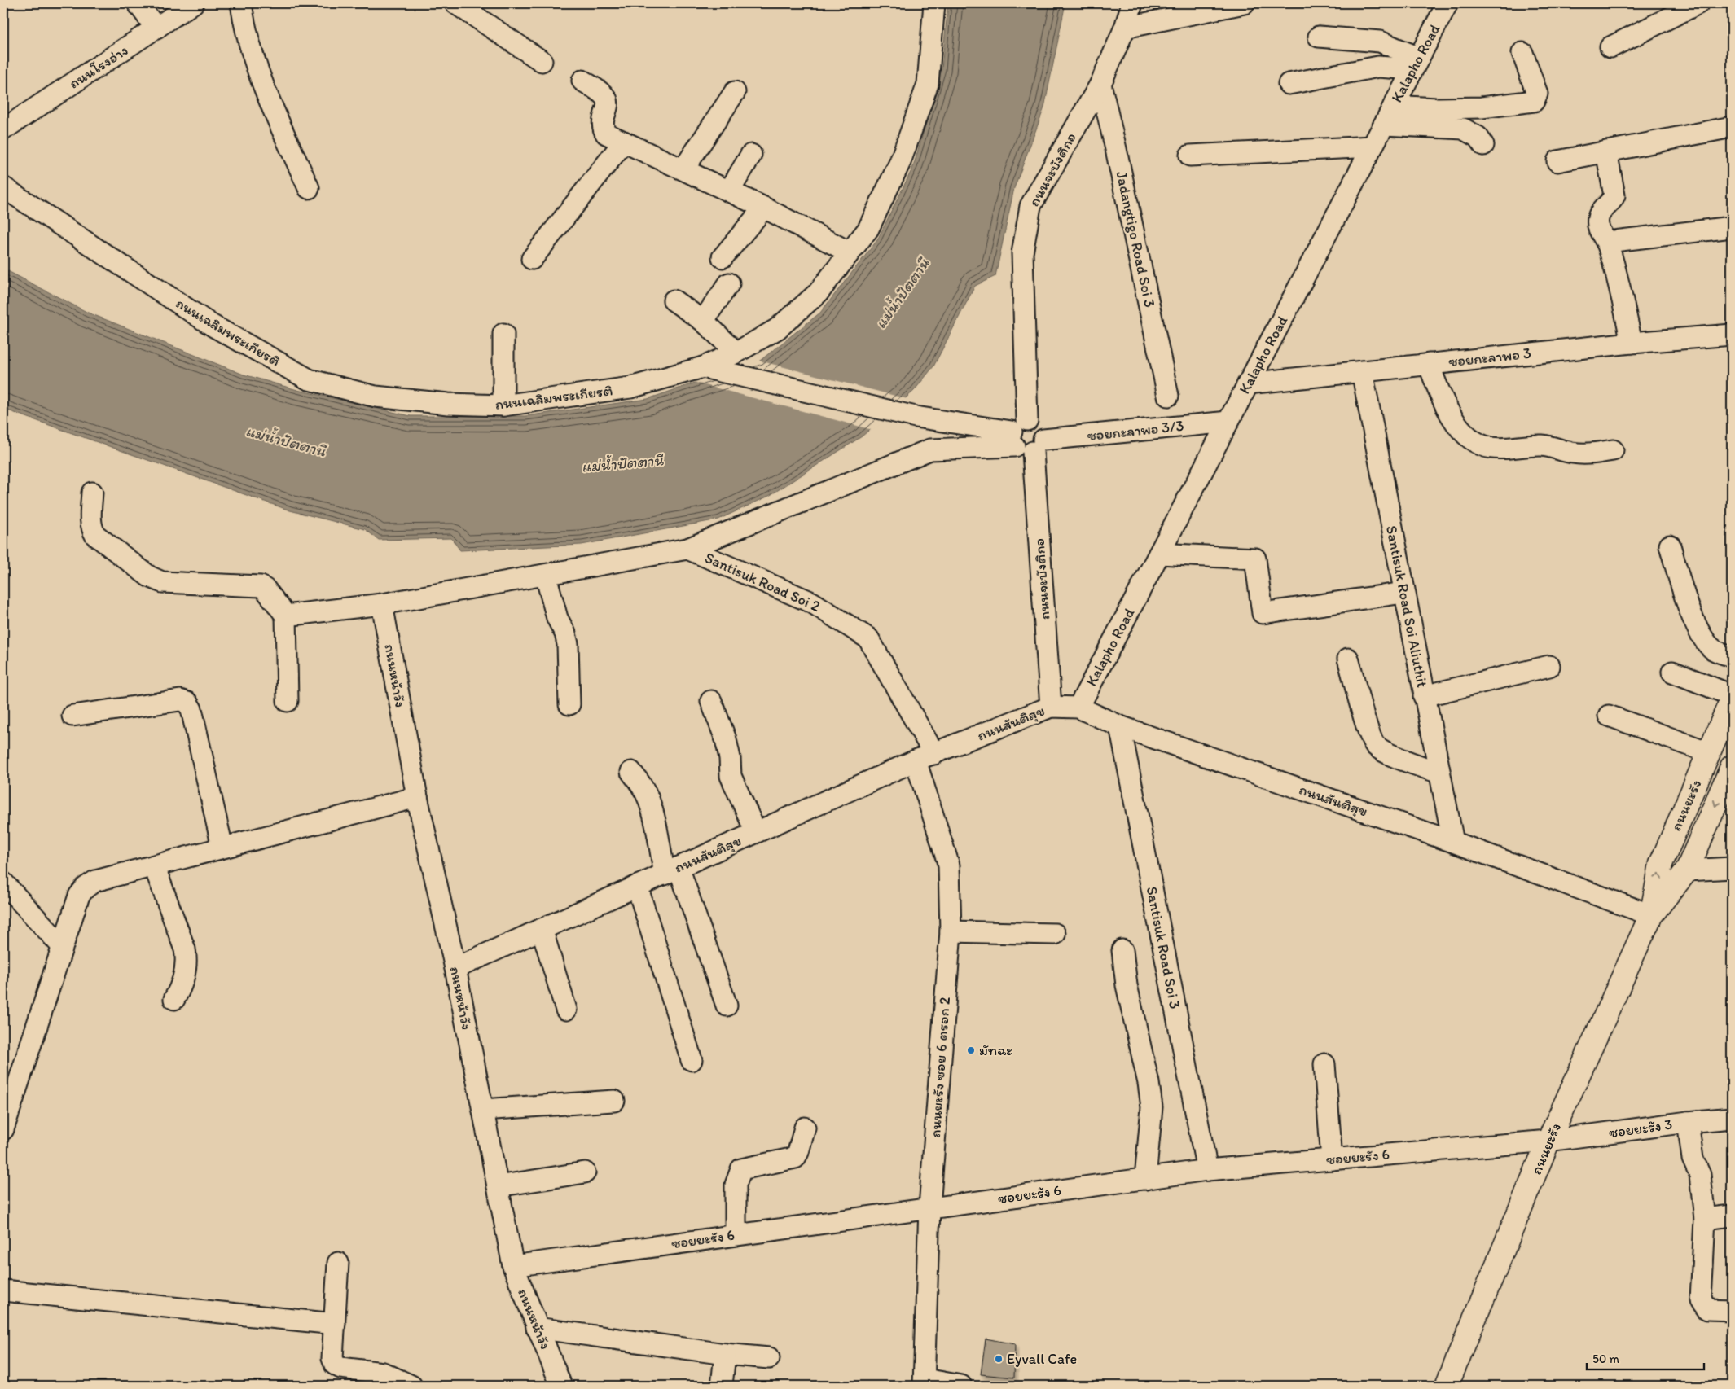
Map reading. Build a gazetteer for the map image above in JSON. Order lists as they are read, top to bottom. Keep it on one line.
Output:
{"streets":{"main road":["ถนนยะรัง"],"street":["Kalapho Road","ถนนโรงอ่าง","ถนนจะบังติกอ","Jadangtigo Road Soi 3","ถนนเฉลิมพระเกียรติ","ซอยกะลาพอ 3","ซอยกะลาพอ 3/3","Santisuk Road Soi 2","Santisuk Road Soi Aliuthit","ถนนหน้าวัง","ถนนสันติสุข","Santisuk Road Soi 3","ถนนยะรัง ซอย 6 ตรอก 2","ซอยยะรัง 3","ซอยยะรัง 6"]},"crossings":[["Kalapho Road","ซอยกะลาพอ 3"],["Kalapho Road","ซอยกะลาพอ 3/3"],["Kalapho Road","ถนนสันติสุข"],["ถนนจะบังติกอ","Jadangtigo Road Soi 3"],["ถนนจะบังติกอ","ซอยกะลาพอ 3/3"],["ถนนจะบังติกอ","ถนนสันติสุข"],["ซอยกะลาพอ 3","Santisuk Road Soi Aliuthit"],["Santisuk Road Soi 2","ถนนสันติสุข"],["Santisuk Road Soi Aliuthit","ถนนสันติสุข"],["ถนนหน้าวัง","ถนนสันติสุข"],["ถนนหน้าวัง","ซอยยะรัง 6"],["ถนนสันติสุข","ถนนยะรัง"],["ถนนสันติสุข","Santisuk Road Soi 3"],["ถนนสันติสุข","ถนนยะรัง ซอย 6 ตรอก 2"],["ถนนยะรัง","ซอยยะรัง 3"],["ถนนยะรัง","ซอยยะรัง 6"],["Santisuk Road Soi 3","ซอยยะรัง 6"],["ถนนยะรัง ซอย 6 ตรอก 2","ซอยยะรัง 6"],["ซอยยะรัง 3","ซอยยะรัง 6"]],"water":["แม่น้ำปัตตานี"],"places":["มัทฉะ","Eyvall Cafe"],"scale_bar":"50 m"}
